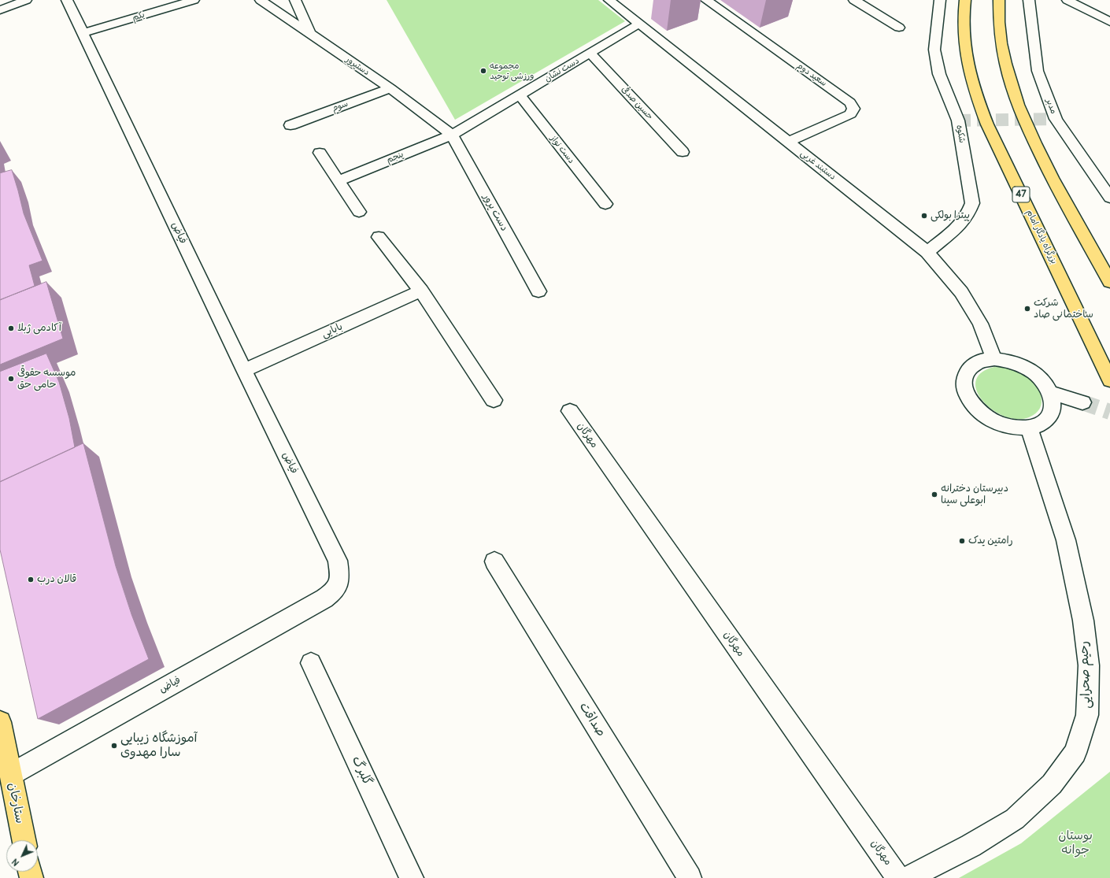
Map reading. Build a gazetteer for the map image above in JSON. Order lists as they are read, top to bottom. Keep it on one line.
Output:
{"streets":{"main road":["47","بزرگراه یادگار امام","ستارخان"],"street":["یکم","دستپرور","دست نشان","سعید دوم","حسین صدقی","سوم","مدبر","شکوه","دست نواز","پنجم","دستبند غربی","دست پرور","فیاض","بابایی","مهرگان","رحیم صحرایی","صداقت","گلبرگ"]},"crossings":[["یکم","فیاض"],["دستپرور","دست نشان"],["دستپرور","سوم"],["دستپرور","پنجم"],["دستپرور","دست پرور"],["دست نشان","حسین صدقی"],["دست نشان","دست نواز"],["دست نشان","پنجم"],["دست نشان","دستبند غربی"],["دست نشان","دست پرور"],["سعید دوم","دستبند غربی"],["شکوه","دستبند غربی"],["پنجم","دست پرور"],["دستبند غربی","رحیم صحرایی"],["فیاض","بابایی"],["فیاض","ستارخان"]],"parks":["بوستان جوانه"],"places":["مجموعه ورزشی توحید","پیتزا بولکی","شرکت ساختمانی صاد","آکادمی ژبلا","موسسه حقوقی حامی حق","دبیرستان دخترانه ابوعلی سینا","رامتین یدک","قالان درب","آموزشگاه زیبایی سارا مهدوی"],"north":"bottom left"}
